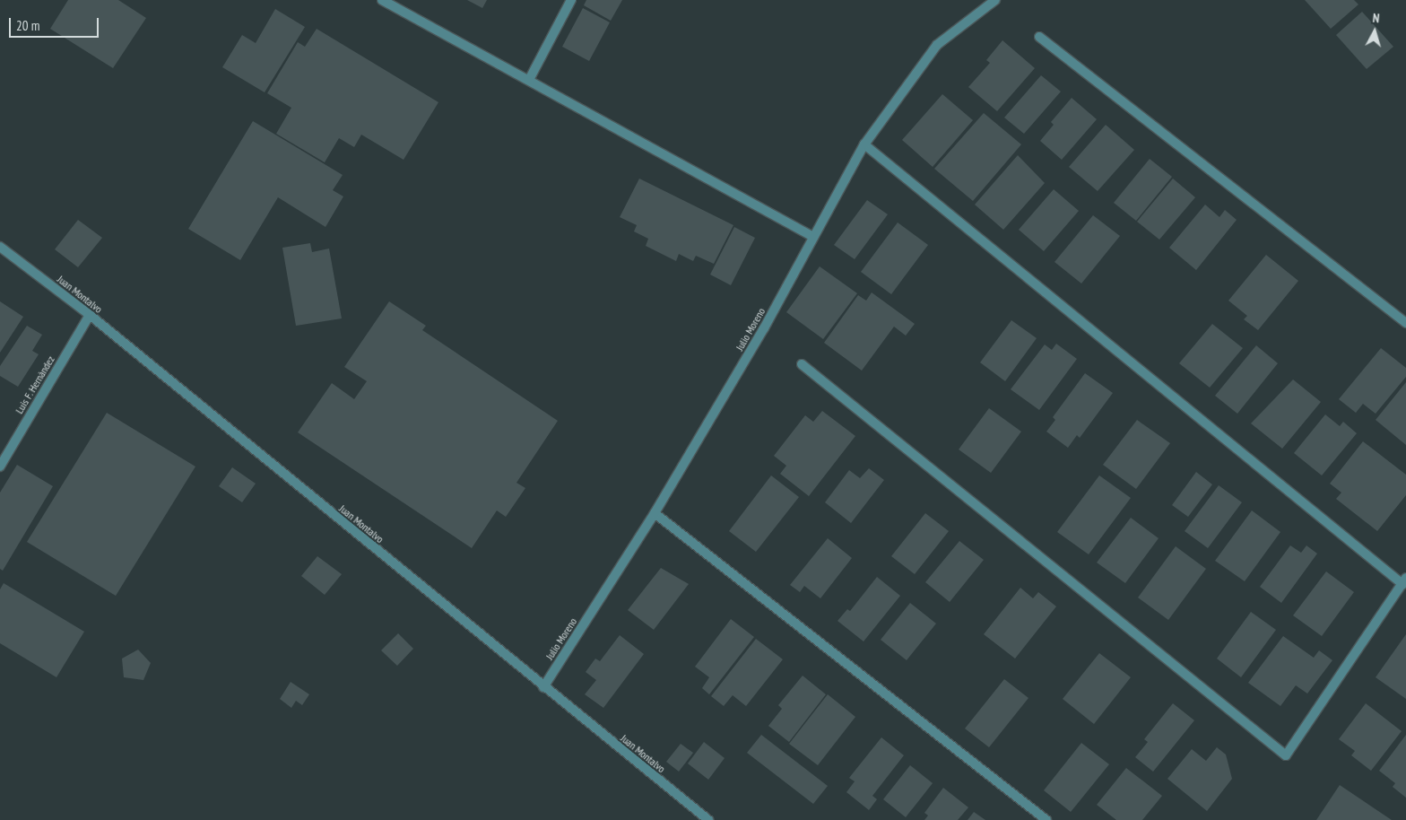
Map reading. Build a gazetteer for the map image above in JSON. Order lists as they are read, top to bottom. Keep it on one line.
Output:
{"streets":{"street":["Juan Montalvo","Julio Moreno","Luis F. Hernàndez"]},"crossings":[["Juan Montalvo","Julio Moreno"],["Juan Montalvo","Luis F. Hernàndez"]],"scale_bar":"20 m","north":"top"}
